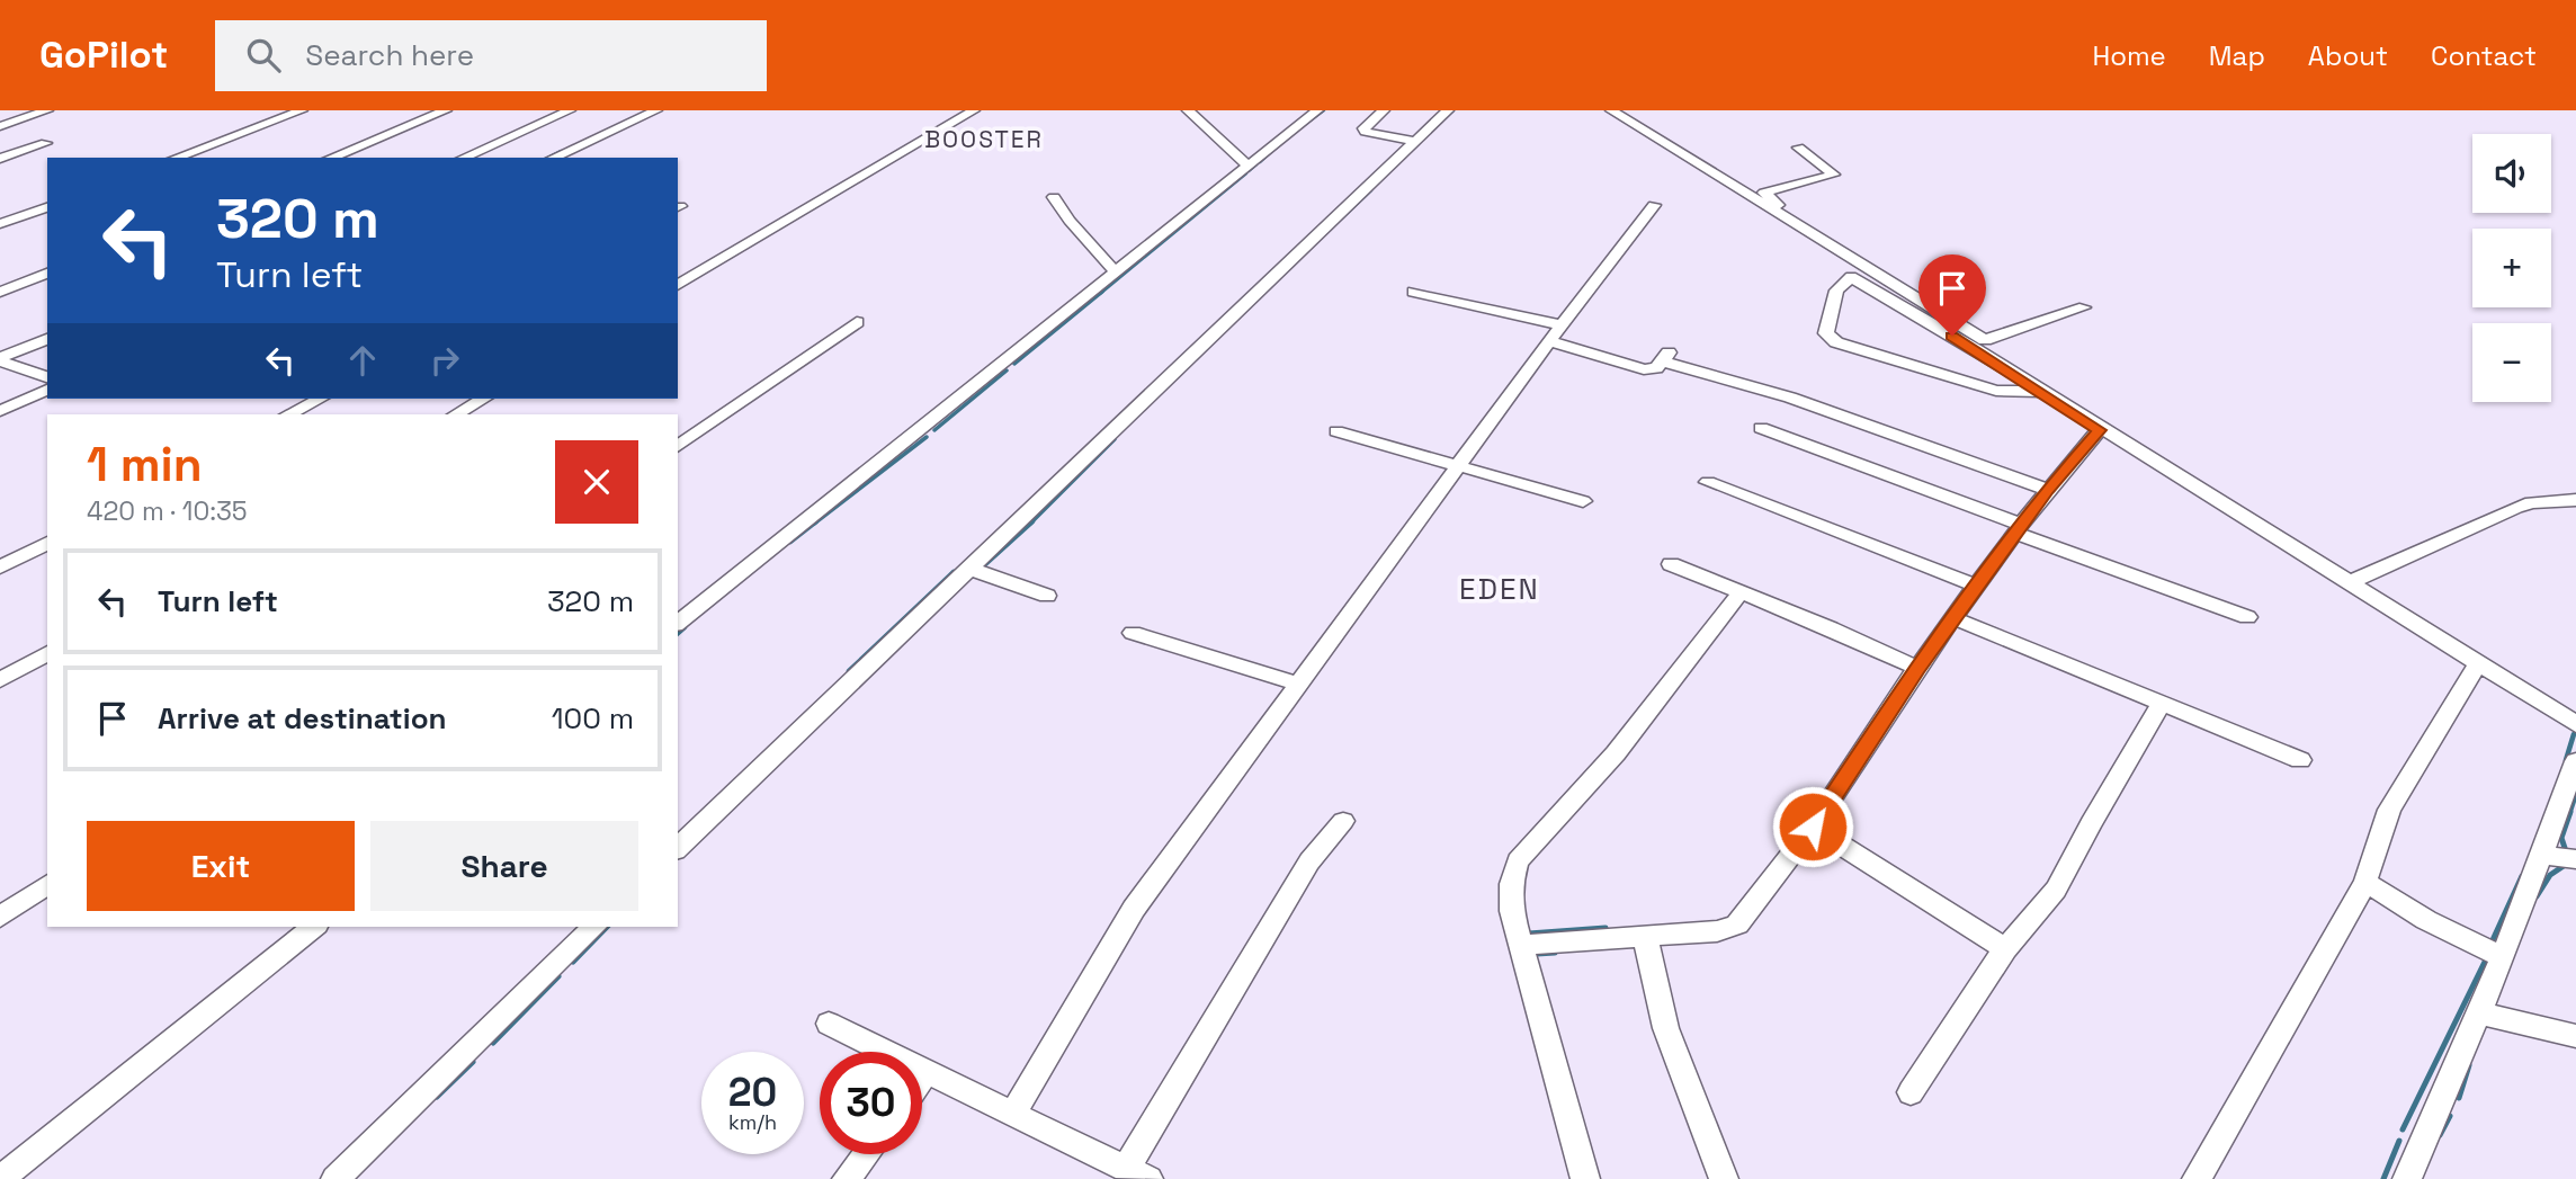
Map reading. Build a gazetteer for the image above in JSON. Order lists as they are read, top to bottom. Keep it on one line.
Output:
{"districts":["BOOSTER","EDEN"],"page":{"header":"GoPilot","search":"Search here","nav":["Home","Map","About","Contact"],"map_buttons":["+","−"],"turn":["320 m","Turn left"],"heading":["1 min","420 m · 10:35"],"list":[{"name":"Turn left","value":"320 m"},{"name":"Arrive at destination","value":"100 m"}],"buttons":["Exit","Share"],"speed":"20 km/h","limit":"30"}}
